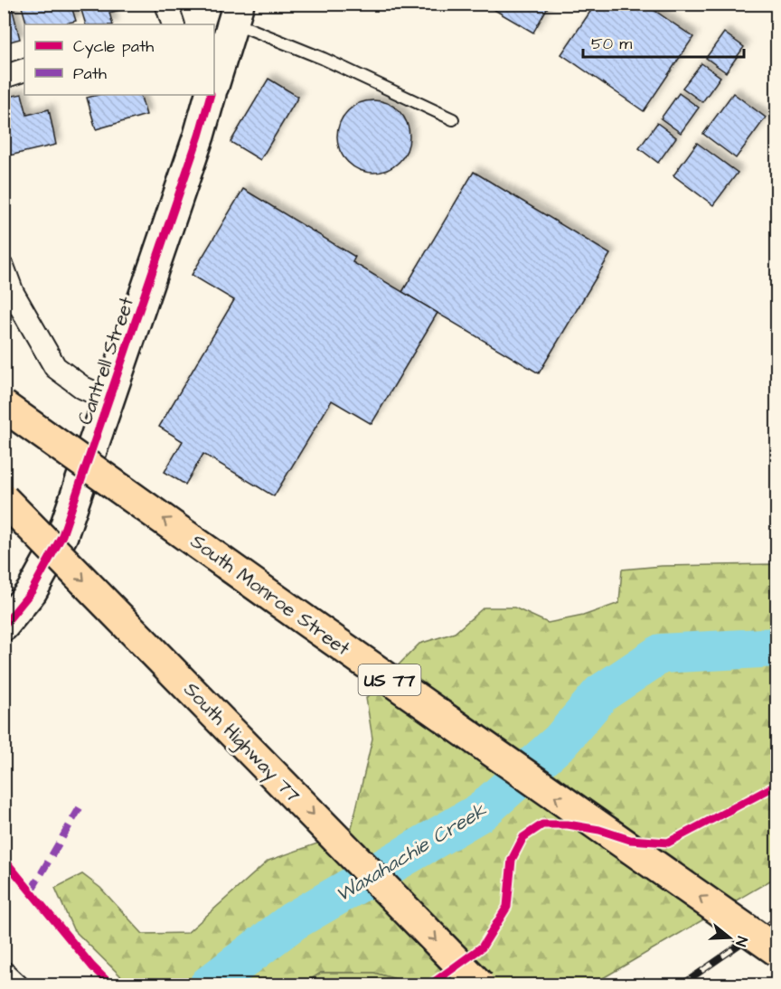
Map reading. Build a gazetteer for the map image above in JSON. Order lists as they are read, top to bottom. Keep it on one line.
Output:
{"streets":{"main road":["South Monroe Street","US 77","South Highway 77"],"street":["Cantrell Street"]},"one_way":["South Monroe Street","South Highway 77"],"water":["Waxahachie Creek"],"legend":["Cycle path","Path"],"scale_bar":"50 m","north":"right"}
